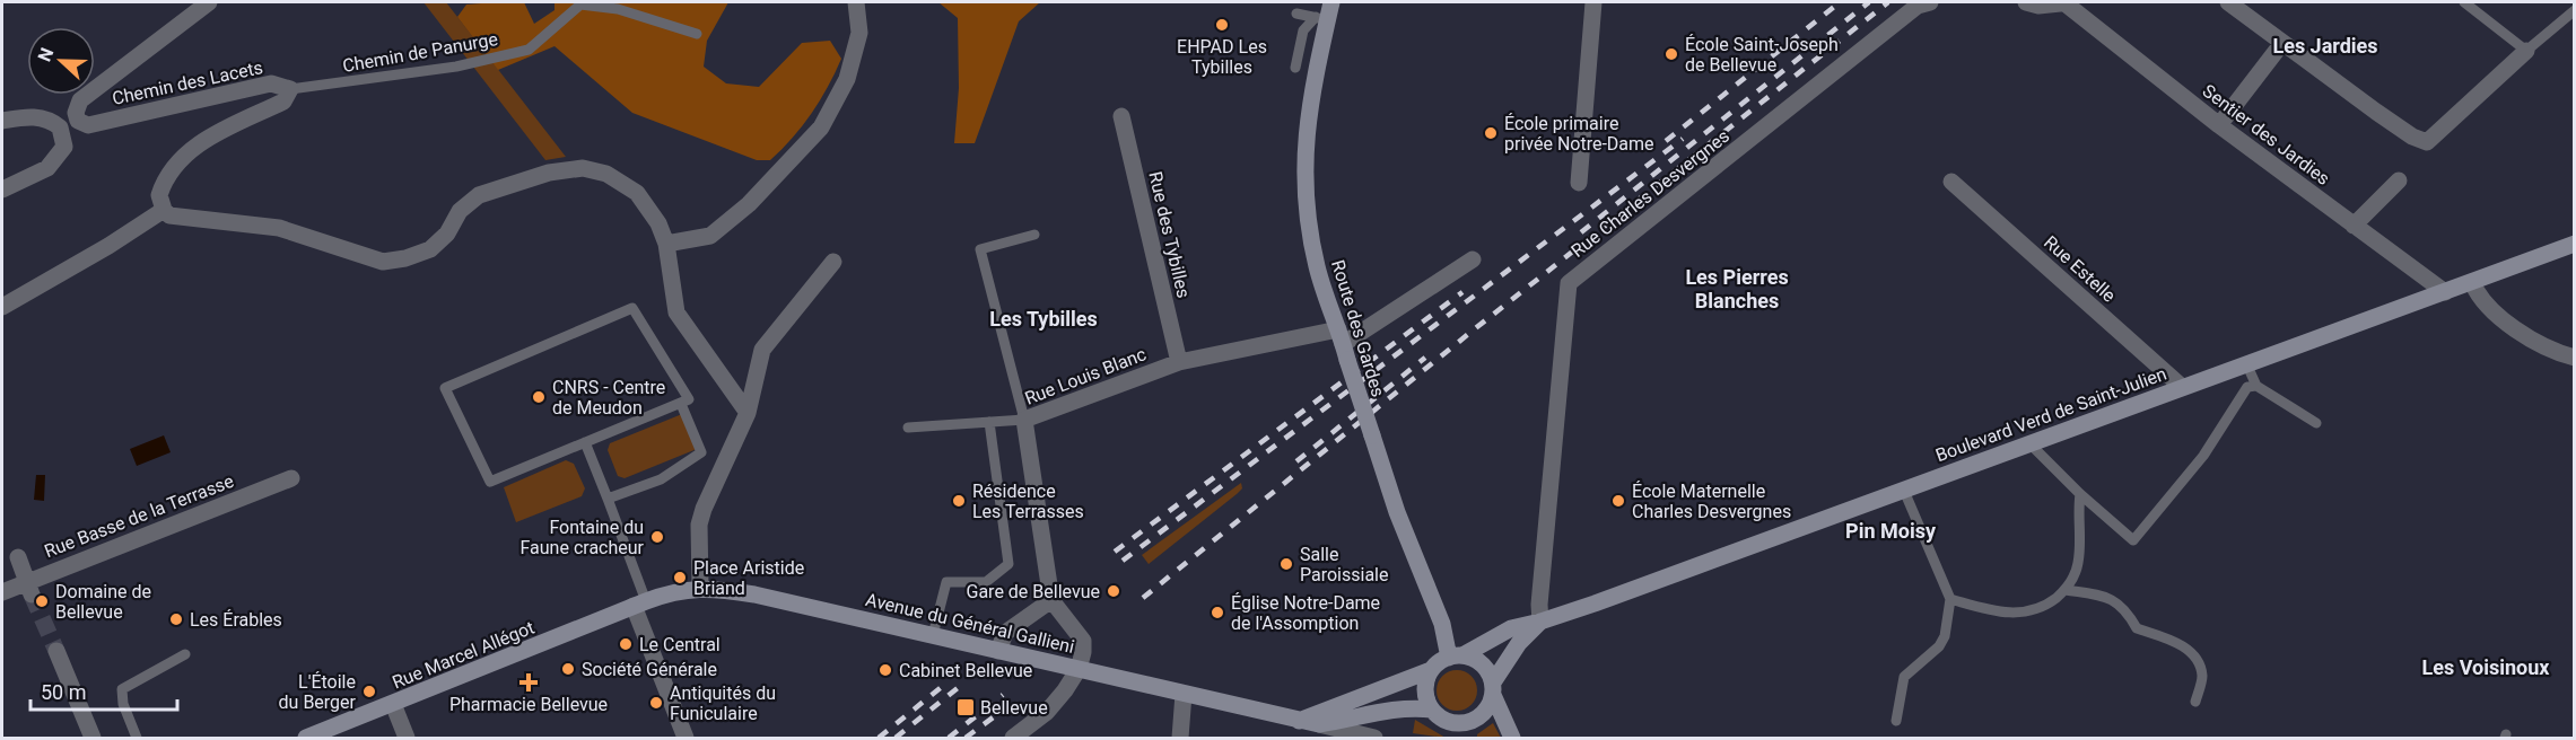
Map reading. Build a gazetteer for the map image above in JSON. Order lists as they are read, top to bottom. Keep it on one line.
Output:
{"streets":{"main road":["Route des Gardes","Boulevard Verd de Saint-Julien","Avenue du Général Gallieni","Rue Marcel Allégot"],"street":["Chemin des Lacets","Sentier des Jardies","Rue Charles Desvergnes","Rue des Tybilles","Rue Estelle","Rue Louis Blanc","Rue Basse de la Terrasse"],"lane":["Chemin de Panurge"]},"crossings":[["Chemin de Panurge","Chemin des Lacets"],["Sentier des Jardies","Boulevard Verd de Saint-Julien"],["Rue Charles Desvergnes","Boulevard Verd de Saint-Julien"],["Rue des Tybilles","Rue Louis Blanc"],["Rue Estelle","Boulevard Verd de Saint-Julien"],["Route des Gardes","Rue Louis Blanc"],["Route des Gardes","Boulevard Verd de Saint-Julien"],["Route des Gardes","Avenue du Général Gallieni"],["Rue Louis Blanc","Avenue du Général Gallieni"],["Boulevard Verd de Saint-Julien","Avenue du Général Gallieni"],["Avenue du Général Gallieni","Rue Marcel Allégot"]],"districts":["Les Jardies","Les Pierres Blanches","Les Tybilles","Pin Moisy","Les Voisinoux"],"places":{"other":["EHPAD Les Tybilles","École Saint-Joseph de Bellevue","École primaire privée Notre-Dame","CNRS - Centre de Meudon","Résidence Les Terrasses","École Maternelle Charles Desvergnes","Fontaine du Faune cracheur","Salle Paroissiale","Place Aristide Briand","Gare de Bellevue","Domaine de Bellevue","Église Notre-Dame de l'Assomption","Les Érables","Le Central","Société Générale","Cabinet Bellevue","L'Étoile du Berger","Antiquités du Funiculaire"],"health":["Pharmacie Bellevue"],"transit":["Bellevue"]},"scale_bar":"50 m","north":"left"}
